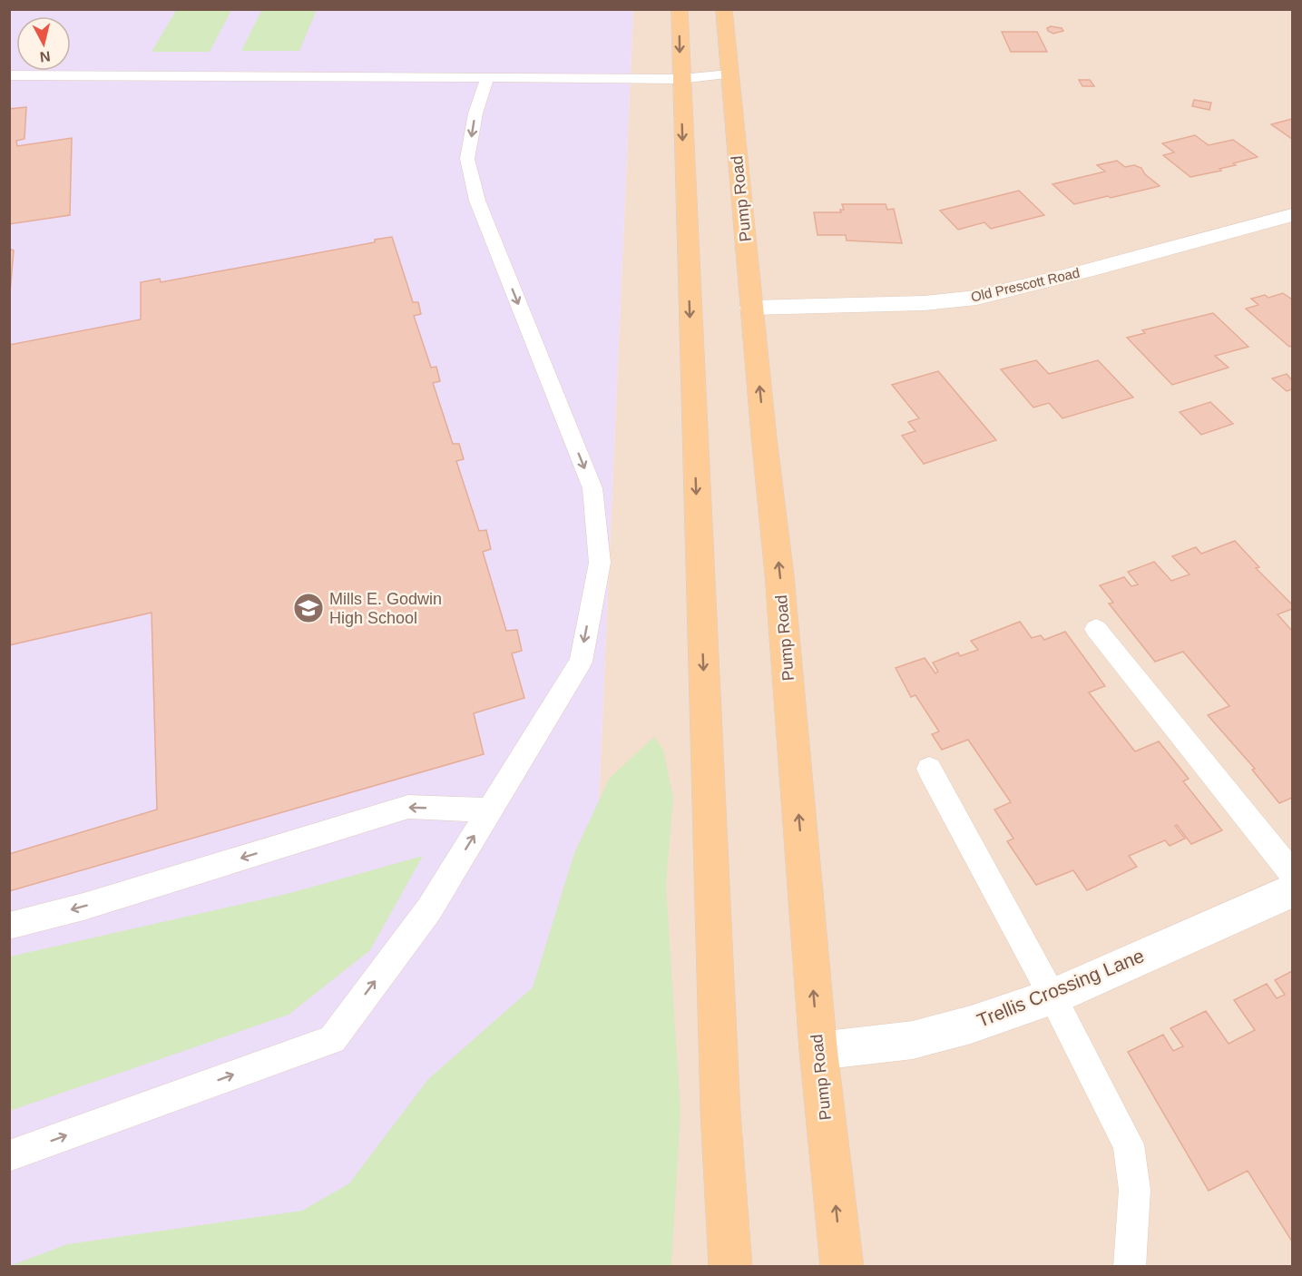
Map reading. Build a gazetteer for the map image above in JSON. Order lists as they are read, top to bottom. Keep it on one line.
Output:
{"streets":{"main road":["Pump Road"],"street":["Old Prescott Road","Trellis Crossing Lane"]},"crossings":[["Pump Road","Old Prescott Road"],["Pump Road","Trellis Crossing Lane"]],"places":{"school or university":["Mills E. Godwin High School"]},"north":"bottom"}
